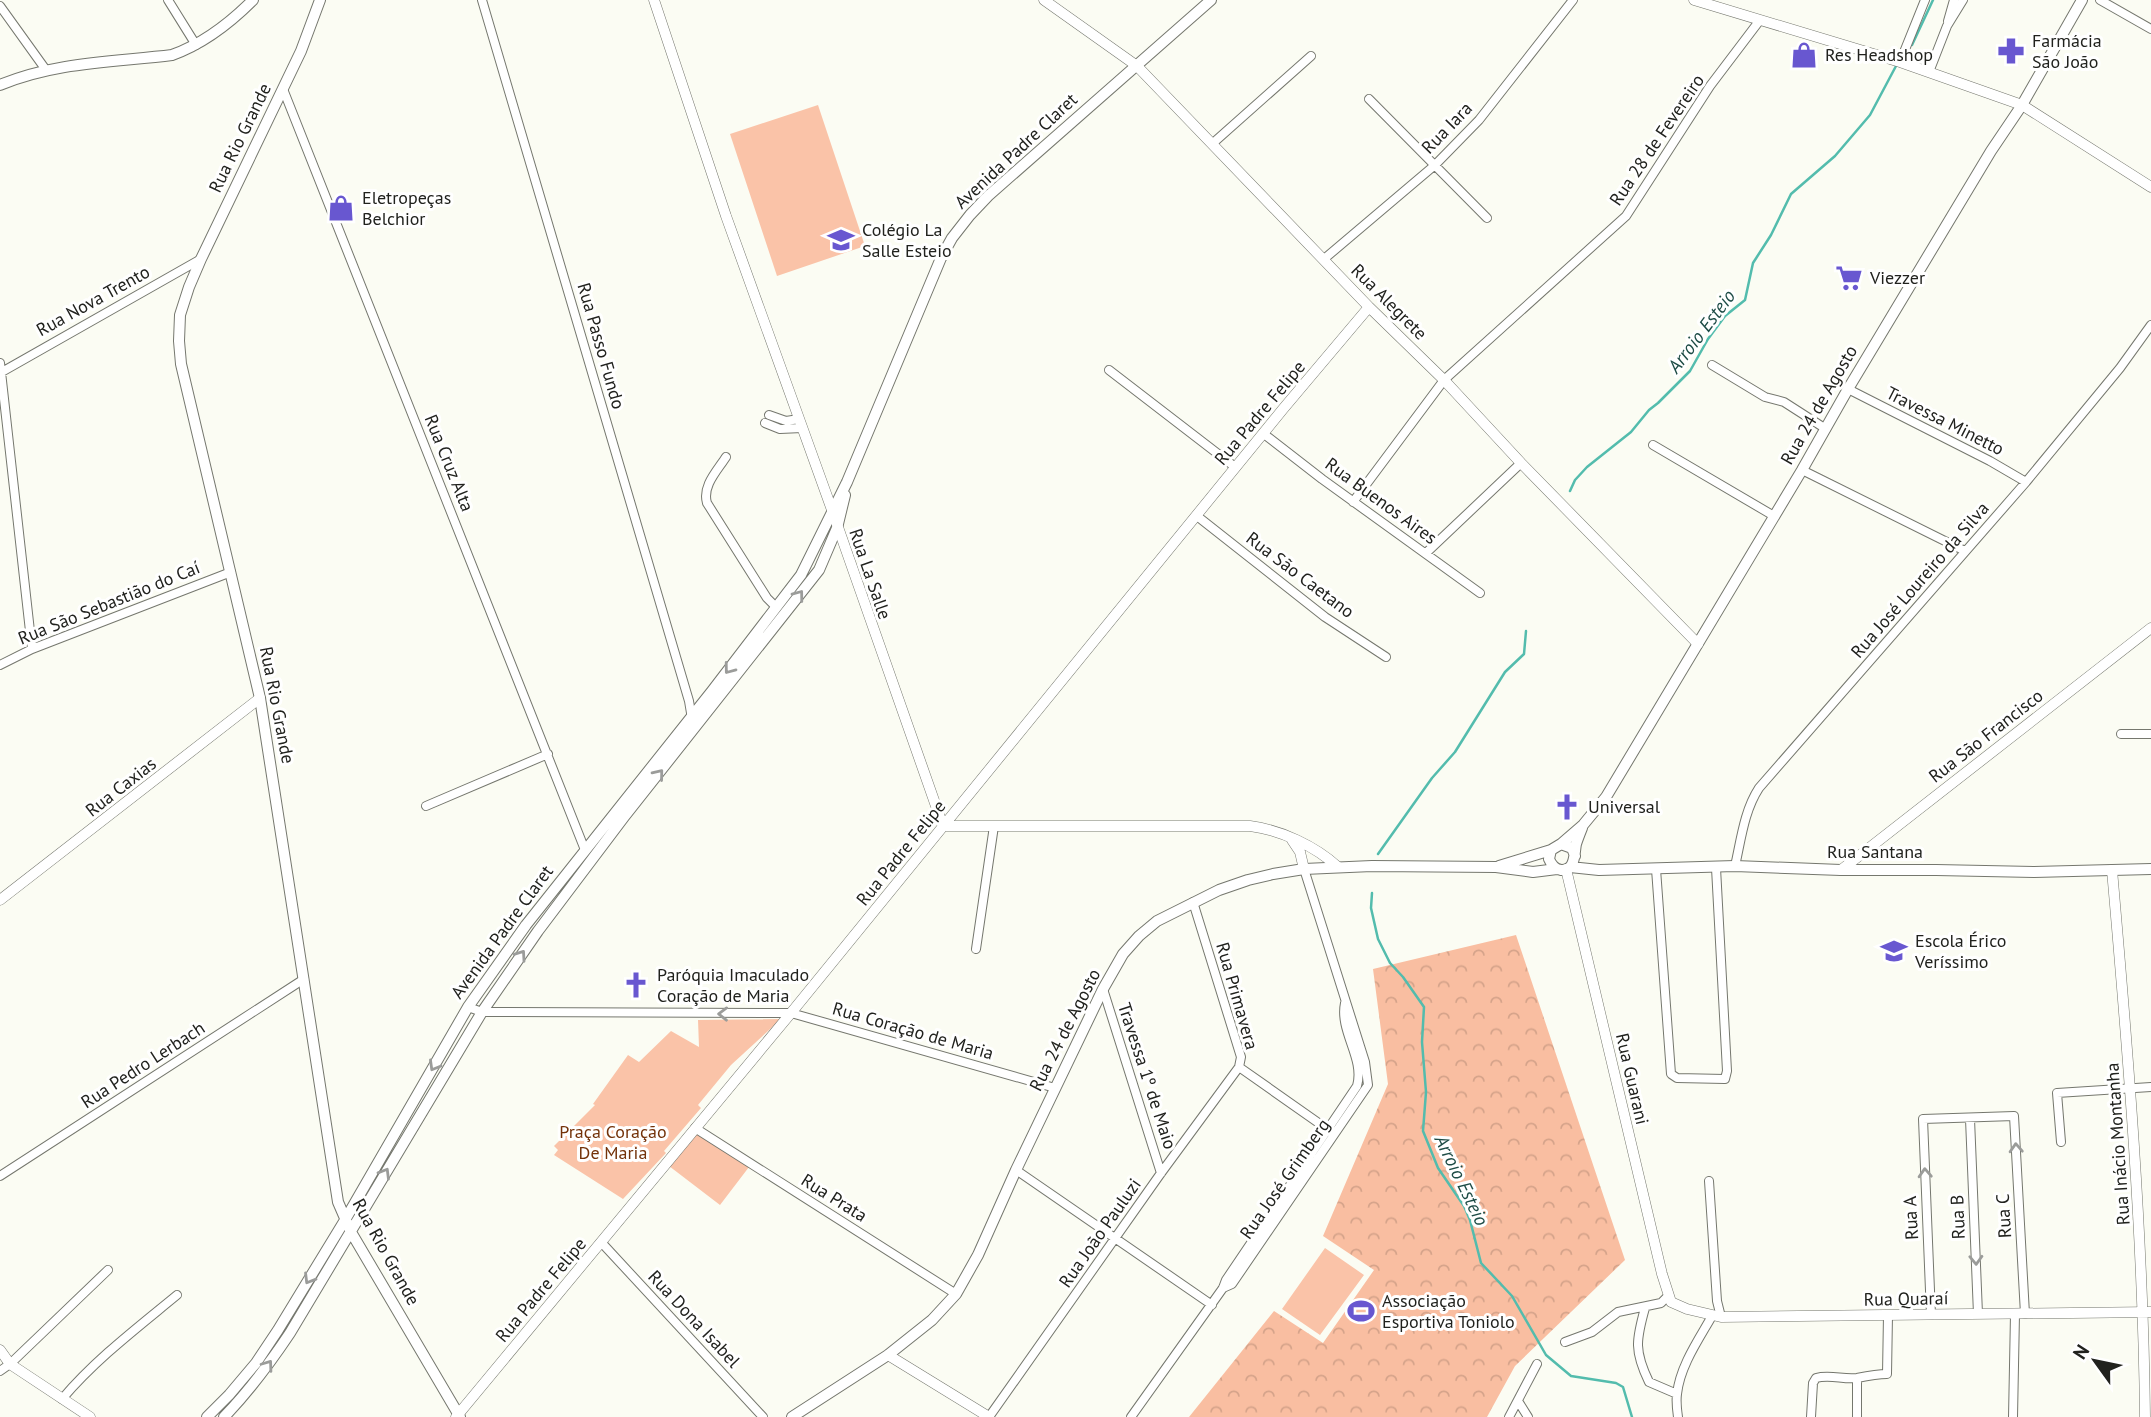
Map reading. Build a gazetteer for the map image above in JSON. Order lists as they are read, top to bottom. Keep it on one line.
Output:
{"streets":{"main road":["Rua Rio Grande","Avenida Padre Claret","Rua 24 de Agosto","Rua Santana"],"street":["Rua Iara","Rua 28 de Fevereiro","Rua Nova Trento","Rua Alegrete","Rua Passo Fundo","Rua Padre Felipe","Travessa Minetto","Rua Cruz Alta","Rua Buenos Aires","Rua La Salle","Rua São Caetano","Rua José Loureiro da Silva","Rua São Sebastião do Caí","Rua São Francisco","Rua Caxias","Rua Primavera","Rua Coração de Maria","Rua Pedro Lerbach","Travessa 1º de Maio","Rua Guarani","Rua Inácio Montanha","Rua José Grimberg","Rua Prata","Rua C","Rua B","Rua A","Rua João Pauluzi","Rua Quaraí","Rua Dona Isabel"]},"crossings":[["Rua Iara","Rua Alegrete"],["Rua Rio Grande","Avenida Padre Claret"],["Rua Rio Grande","Rua Nova Trento"],["Rua Rio Grande","Rua Padre Felipe"],["Rua Rio Grande","Rua Cruz Alta"],["Rua Rio Grande","Rua São Sebastião do Caí"],["Rua Rio Grande","Rua Caxias"],["Rua Rio Grande","Rua Pedro Lerbach"],["Rua 28 de Fevereiro","Rua Alegrete"],["Rua 28 de Fevereiro","Rua Buenos Aires"],["Avenida Padre Claret","Rua Alegrete"],["Avenida Padre Claret","Rua Passo Fundo"],["Avenida Padre Claret","Rua Cruz Alta"],["Avenida Padre Claret","Rua La Salle"],["Avenida Padre Claret","Rua Coração de Maria"],["Rua Alegrete","Rua 24 de Agosto"],["Rua Alegrete","Rua Padre Felipe"],["Rua 24 de Agosto","Travessa Minetto"],["Rua 24 de Agosto","Rua Santana"],["Rua 24 de Agosto","Rua Primavera"],["Rua 24 de Agosto","Rua Coração de Maria"],["Rua 24 de Agosto","Travessa 1º de Maio"],["Rua 24 de Agosto","Rua Guarani"],["Rua 24 de Agosto","Rua Prata"],["Rua Padre Felipe","Rua Buenos Aires"],["Rua Padre Felipe","Rua La Salle"],["Rua Padre Felipe","Rua São Caetano"],["Rua Padre Felipe","Rua Coração de Maria"],["Rua Padre Felipe","Rua Prata"],["Rua Padre Felipe","Rua Dona Isabel"],["Travessa Minetto","Rua José Loureiro da Silva"],["Rua José Loureiro da Silva","Rua Santana"],["Rua São Francisco","Rua Santana"],["Rua Santana","Rua Guarani"],["Rua Santana","Rua Inácio Montanha"],["Rua Primavera","Rua José Grimberg"],["Rua Primavera","Rua João Pauluzi"],["Travessa 1º de Maio","Rua João Pauluzi"],["Rua Guarani","Rua Quaraí"],["Rua Inácio Montanha","Rua Quaraí"],["Rua C","Rua B"],["Rua C","Rua A"],["Rua C","Rua Quaraí"],["Rua B","Rua A"],["Rua B","Rua Quaraí"],["Rua A","Rua Quaraí"]],"one_way":["Rua Coração de Maria","Rua C","Rua B","Rua A"],"water":["Arroio Esteio"],"parks":["Praça Coração De Maria"],"places":{"pharmacy":["Farmácia São João"],"shop":["Res Headshop","Eletropeças Belchior"],"school or university":["Colégio La Salle Esteio","Escola Érico Veríssimo"],"supermarket":["Viezzer"],"church":["Universal","Paróquia Imaculado Coração de Maria"],"sports":["Associação Esportiva Toniolo"]},"north":"top left"}
